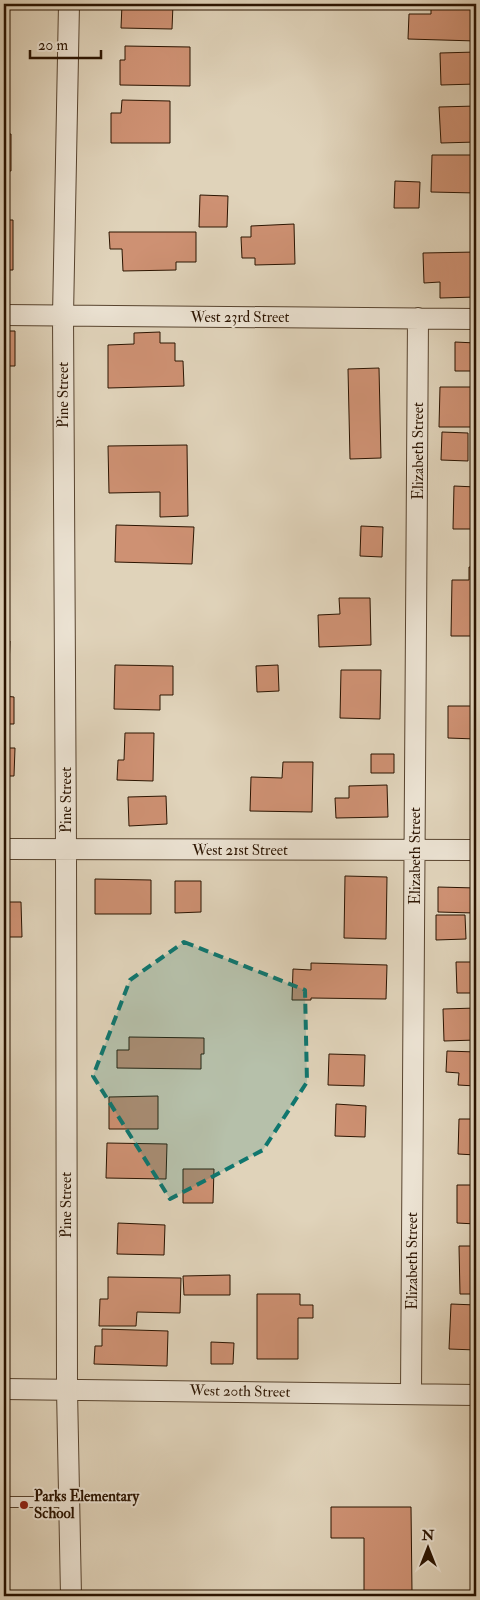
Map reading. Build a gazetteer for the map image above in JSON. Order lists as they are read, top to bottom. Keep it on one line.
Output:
{"streets":{"street":["West 23rd Street","Pine Street","Elizabeth Street","West 21st Street","West 20th Street"]},"crossings":[["West 23rd Street","Pine Street"],["West 23rd Street","Elizabeth Street"],["Pine Street","West 21st Street"],["Pine Street","West 20th Street"],["Elizabeth Street","West 21st Street"],["Elizabeth Street","West 20th Street"]],"places":["Parks Elementary School"],"scale_bar":"20 m","north":"top"}
